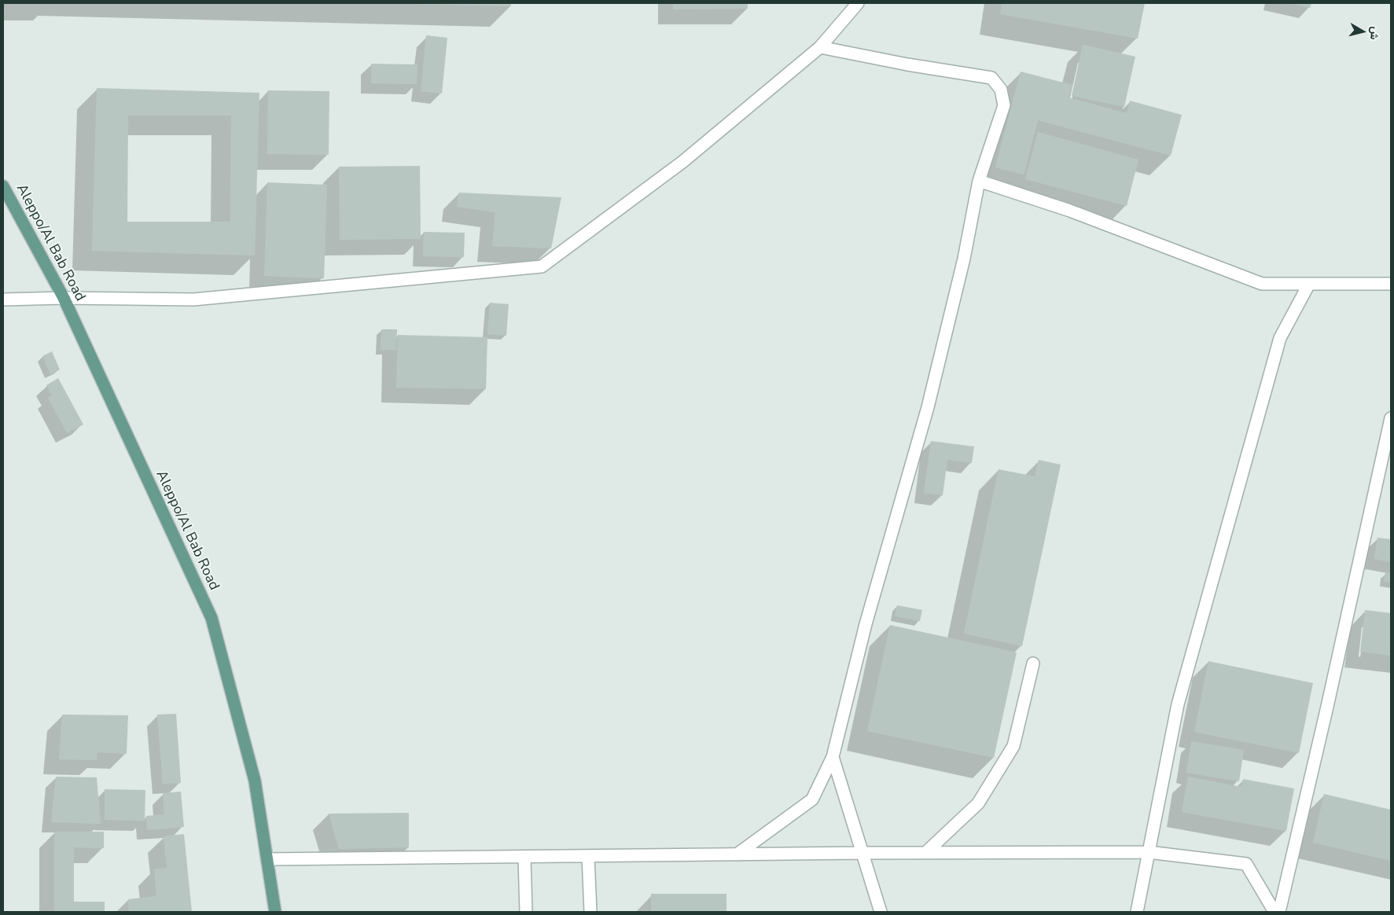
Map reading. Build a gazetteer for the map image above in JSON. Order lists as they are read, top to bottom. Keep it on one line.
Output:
{"streets":{"main road":["Aleppo/Al Bab Road"]},"north":"right"}
